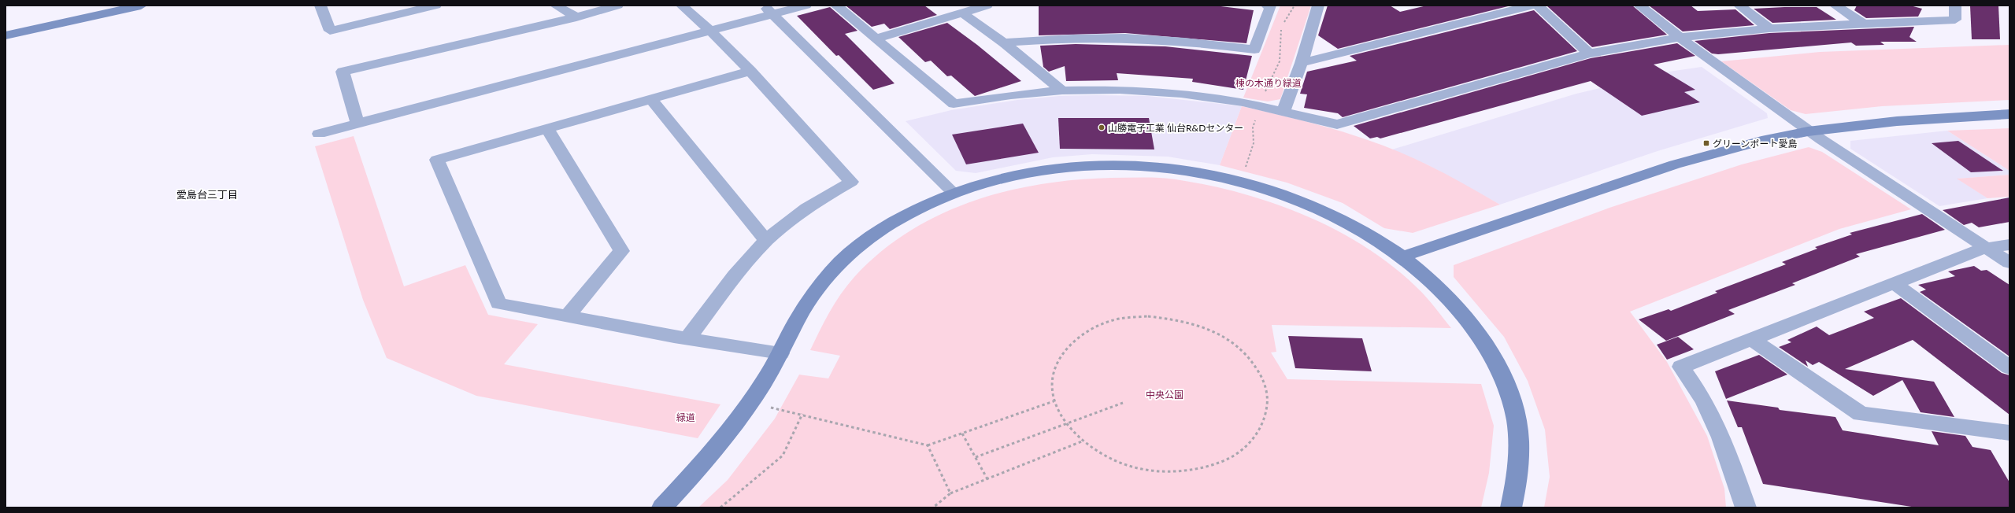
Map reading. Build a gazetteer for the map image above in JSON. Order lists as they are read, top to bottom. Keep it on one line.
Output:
{"districts":["愛島台三丁目"],"parks":["棟の木通り緑道","中央公園","緑道"],"places":{"other":["山勝電子工業 仙台R&Dセンター"],"transit":["グリーンポート愛島"]}}
